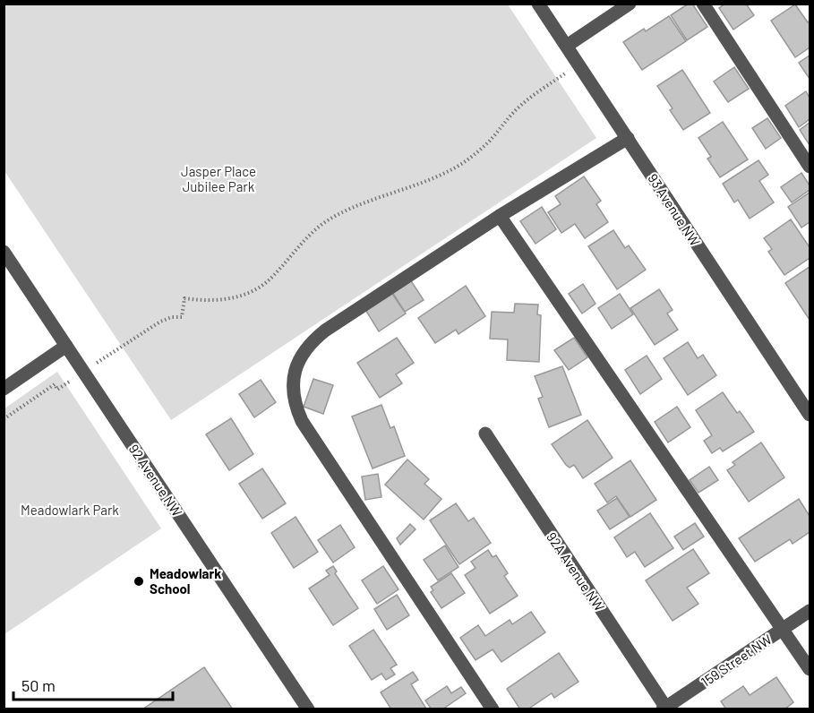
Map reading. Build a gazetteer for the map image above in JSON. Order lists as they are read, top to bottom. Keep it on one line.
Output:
{"streets":{"street":["93 Avenue NW","92 Avenue NW","92A Avenue NW","159 Street NW"]},"crossings":[["92A Avenue NW","159 Street NW"]],"parks":["Jasper Place Jubilee Park","Meadowlark Park"],"places":["Meadowlark School"],"scale_bar":"50 m"}
